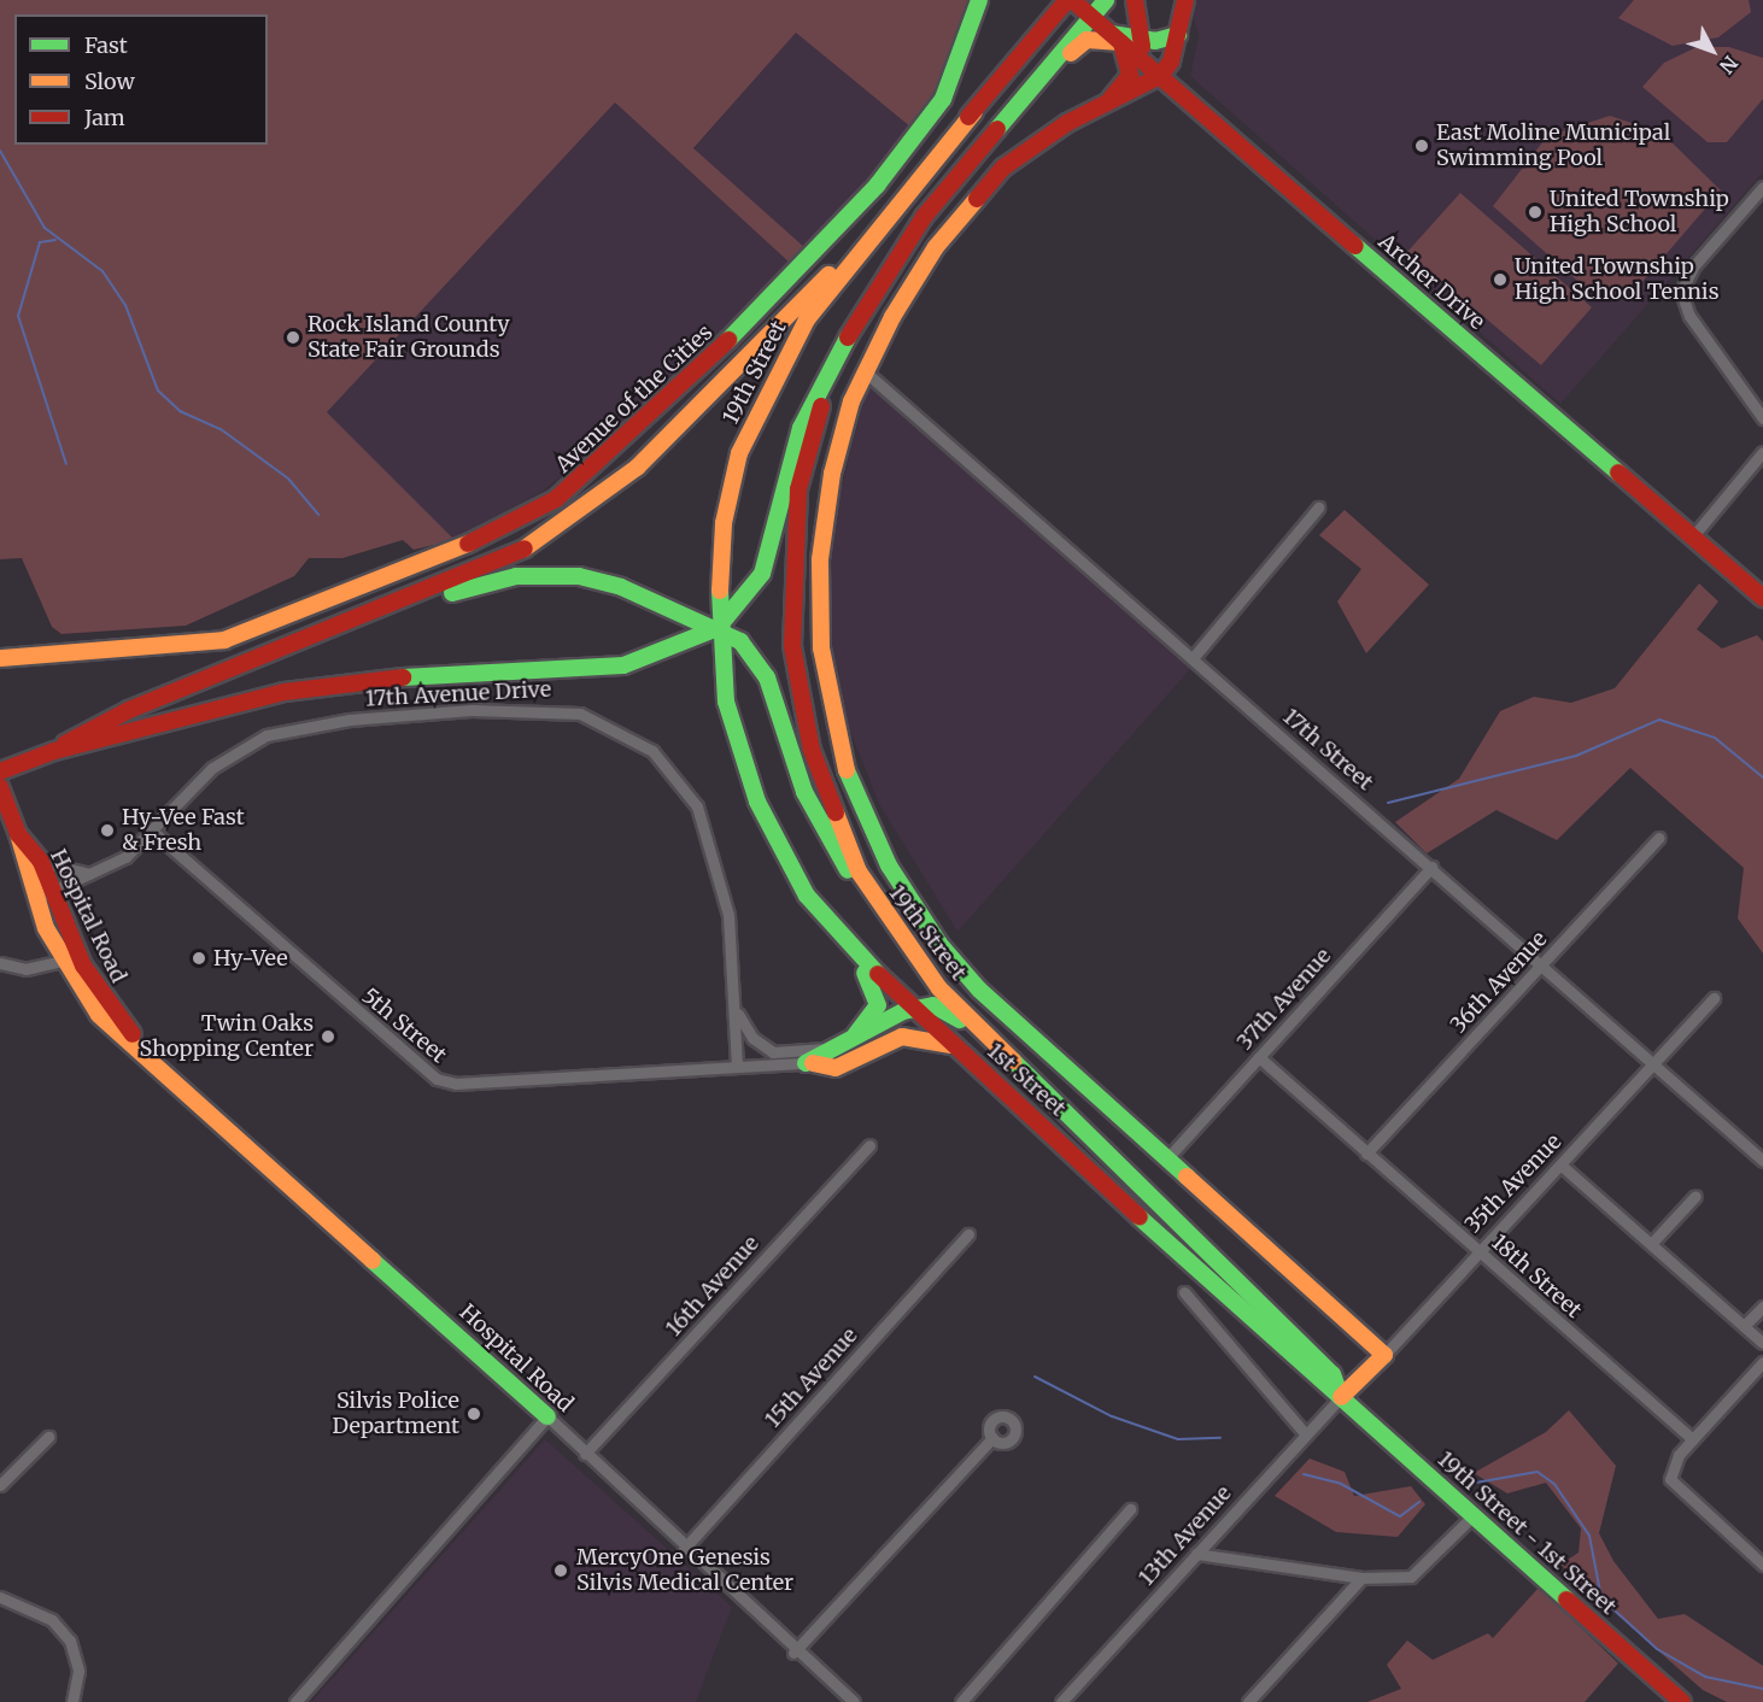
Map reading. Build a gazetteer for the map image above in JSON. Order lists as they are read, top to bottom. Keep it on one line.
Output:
{"streets":{"main road":["Archer Drive","19th Street","Avenue of the Cities","Hospital Road","1st Street","35th Avenue","19th Street - 1st Street"],"street":["17th Avenue Drive","17th Street","36th Avenue","37th Avenue","5th Street","18th Street","16th Avenue","15th Avenue","13th Avenue"]},"crossings":[["19th Street","17th Street"],["19th Street","37th Avenue"],["19th Street","1st Street"],["19th Street","35th Avenue"],["19th Street","19th Street - 1st Street"],["19th Street","13th Avenue"],["17th Avenue Drive","Hospital Road"],["17th Avenue Drive","5th Street"],["17th Street","36th Avenue"],["17th Street","37th Avenue"],["17th Street","35th Avenue"],["Hospital Road","16th Avenue"],["Hospital Road","15th Avenue"],["36th Avenue","18th Street"],["37th Avenue","18th Street"],["1st Street","35th Avenue"],["1st Street","19th Street - 1st Street"],["1st Street","13th Avenue"],["35th Avenue","18th Street"],["35th Avenue","19th Street - 1st Street"],["35th Avenue","13th Avenue"],["19th Street - 1st Street","13th Avenue"]],"places":["East Moline Municipal Swimming Pool","United Township High School","United Township High School Tennis","Rock Island County State Fair Grounds","Hy-Vee Fast & Fresh","Hy-Vee","Twin Oaks Shopping Center","Silvis Police Department","MercyOne Genesis Silvis Medical Center"],"legend":["Fast","Slow","Jam"],"north":"bottom right"}
